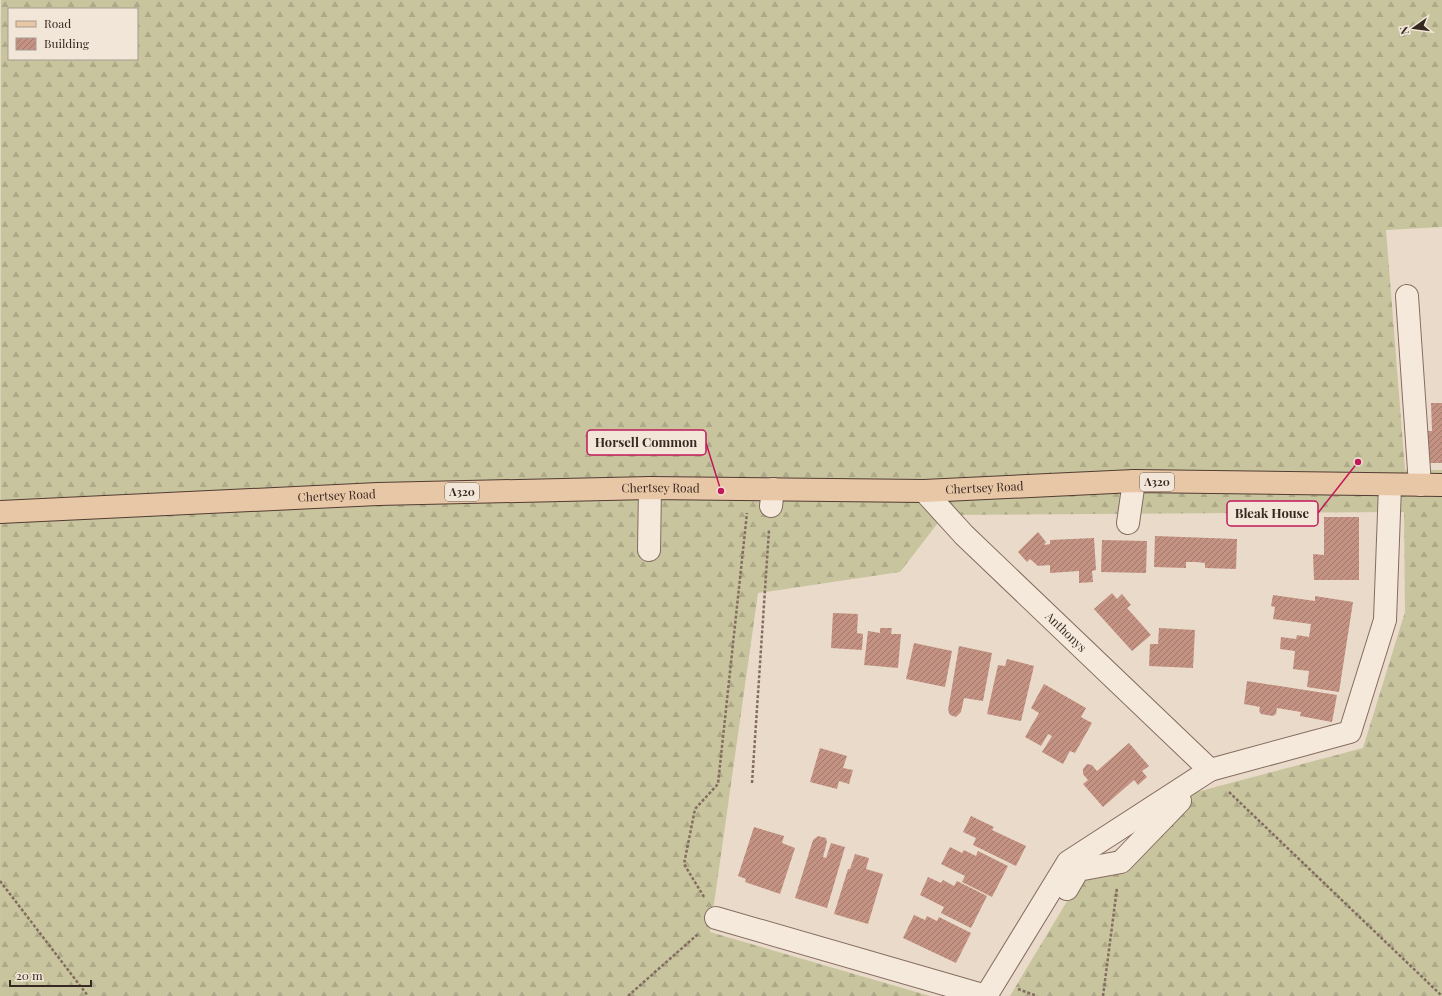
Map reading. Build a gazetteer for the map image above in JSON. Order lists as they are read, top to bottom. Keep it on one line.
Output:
{"streets":{"main road":["A320","Chertsey Road"],"street":["Anthonys"]},"crossings":[["Chertsey Road","Anthonys"]],"places":["Bleak House","Horsell Common"],"legend":["Road","Building"],"scale_bar":"20 m","north":"left"}
